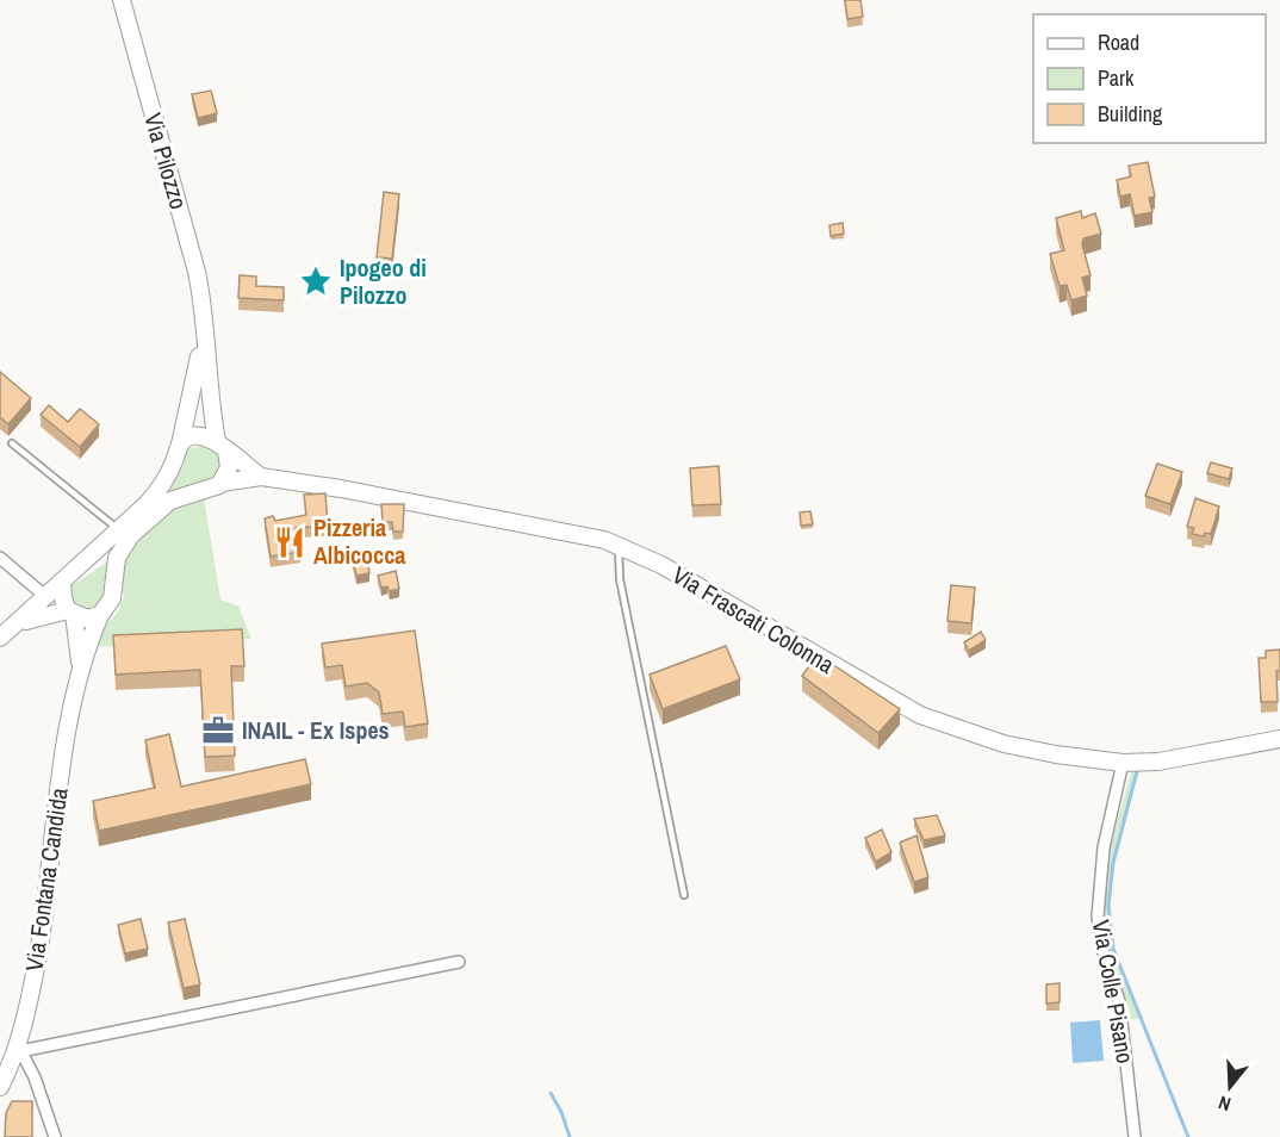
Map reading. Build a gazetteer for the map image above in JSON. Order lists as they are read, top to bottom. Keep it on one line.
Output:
{"streets":{"main road":["Via Pilozzo","Via Frascati Colonna","Via Fontana Candida"],"street":["Via Colle Pisano"]},"crossings":[["Via Pilozzo","Via Frascati Colonna"],["Via Frascati Colonna","Via Fontana Candida"],["Via Frascati Colonna","Via Colle Pisano"]],"places":{"place":["Ipogeo di Pilozzo"],"restaurant":["Pizzeria Albicocca"],"office":["INAIL - Ex Ispes"]},"legend":["Road","Park","Building"],"north":"bottom"}
